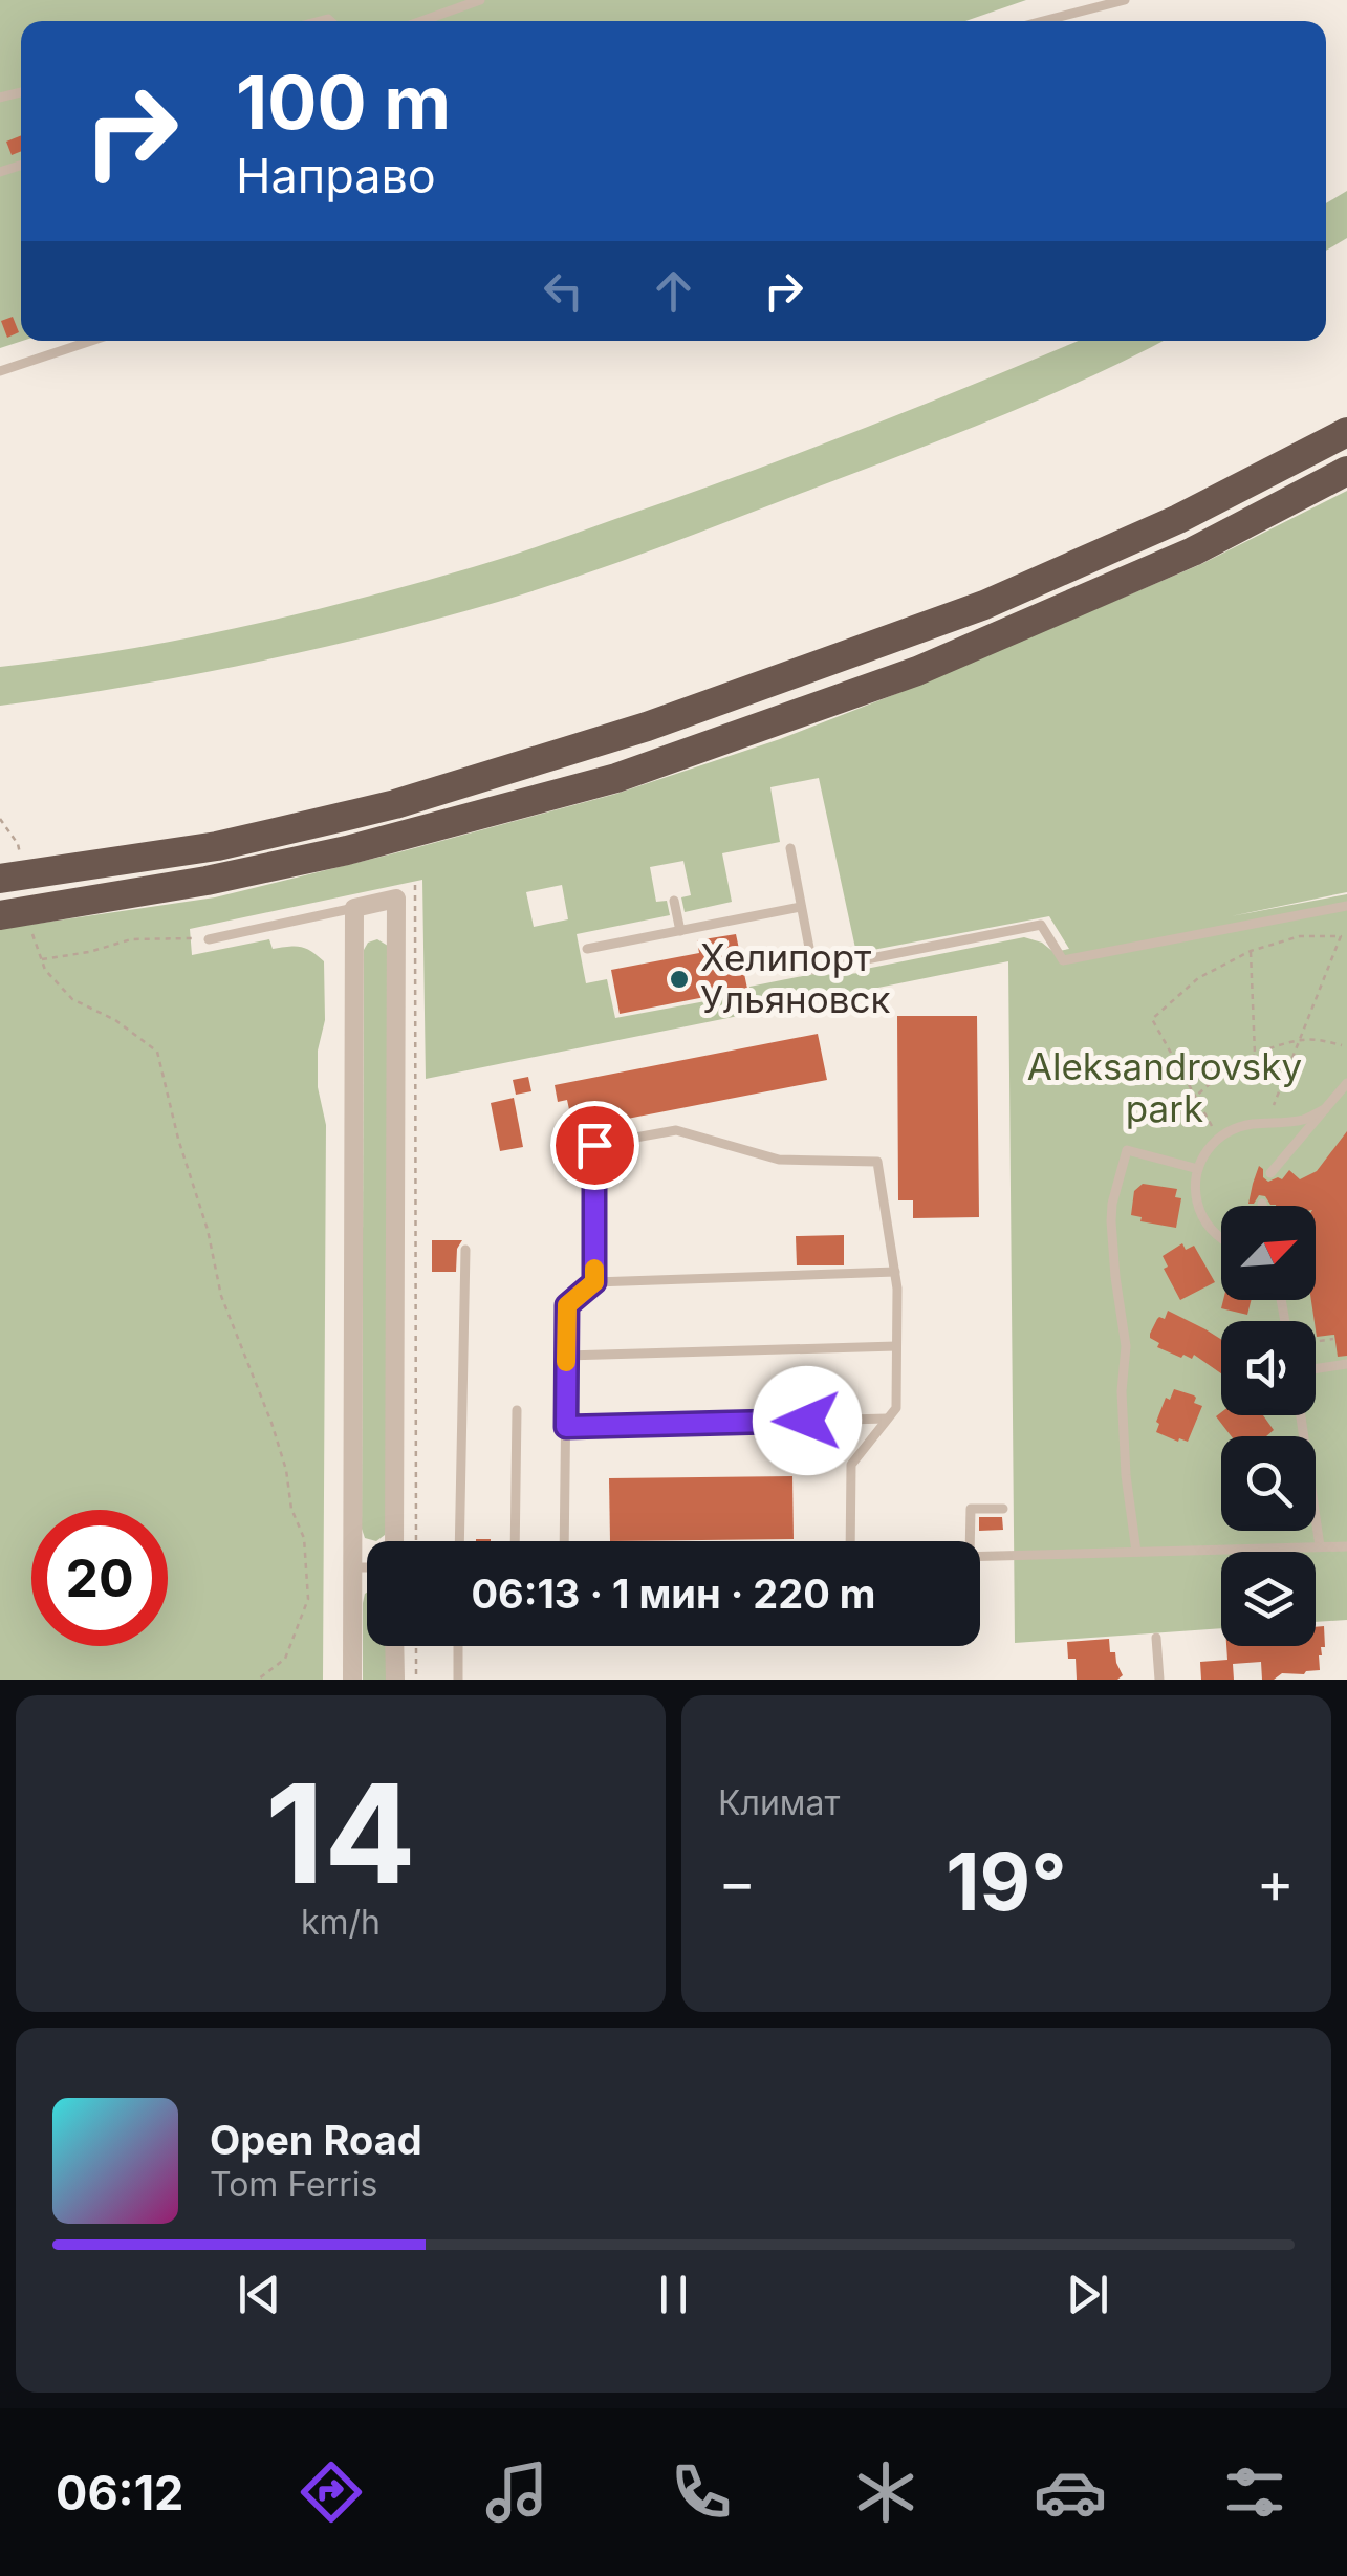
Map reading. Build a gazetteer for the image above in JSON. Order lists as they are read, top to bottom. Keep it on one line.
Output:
{"parks":["Aleksandrovsky park"],"places":["Хелипорт Ульяновск"],"north":"top right","page":{"turn":["100 m","Направо"],"limit":"20","trip":"06:13 · 1 мин · 220 m","tile":[["14","km/h"],"Климат"],"heat":["−","19°","+"],"song":["Open Road","Tom Ferris"],"tabs":"06:12"}}
